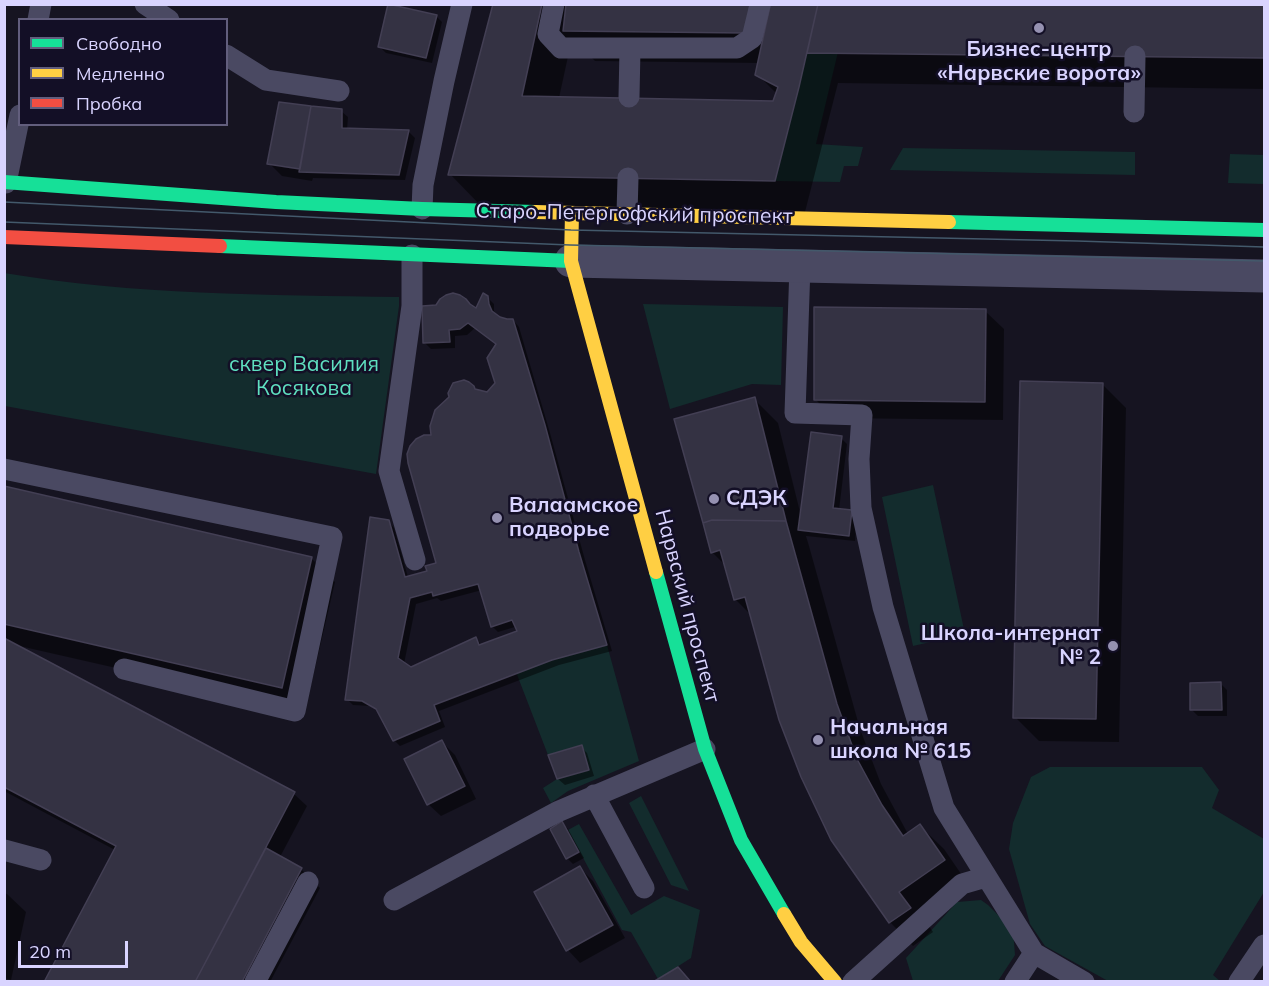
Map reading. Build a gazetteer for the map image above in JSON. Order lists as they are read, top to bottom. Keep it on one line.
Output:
{"streets":{"main road":["Старо-Петергофский проспект","Нарвский проспект"]},"crossings":[["Старо-Петергофский проспект","Нарвский проспект"]],"parks":["сквер Василия Косякова"],"places":["Бизнес-центр «Нарвские ворота»","СДЭК","Валаамское подворье","Школа-интернат № 2","Начальная школа № 615"],"legend":["Свободно","Медленно","Пробка"],"scale_bar":"20 m"}
